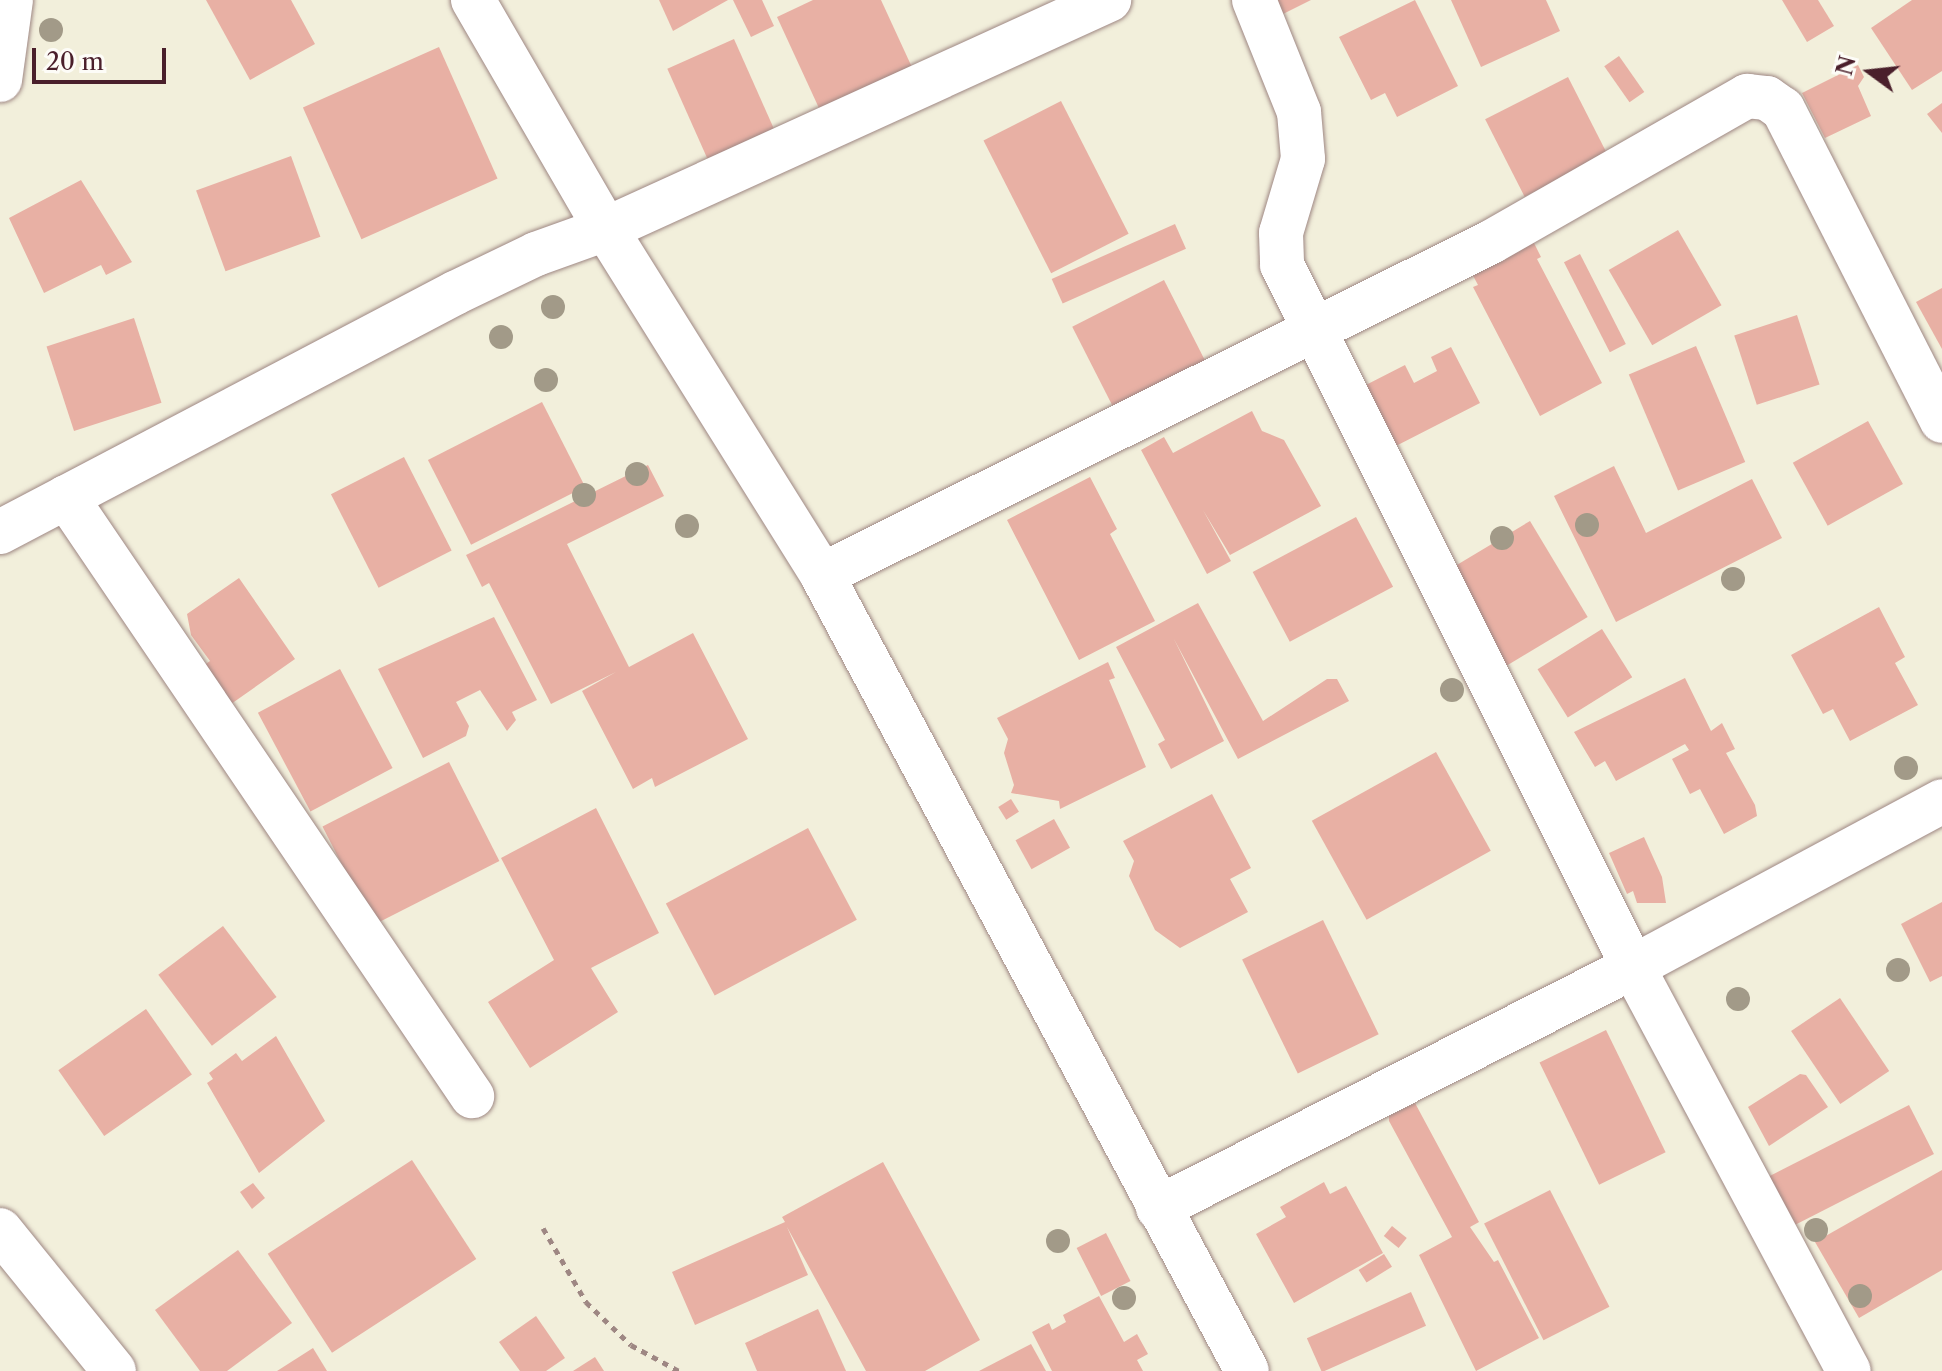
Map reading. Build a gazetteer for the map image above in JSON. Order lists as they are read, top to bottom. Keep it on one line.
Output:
{"scale_bar":"20 m","north":"left"}
